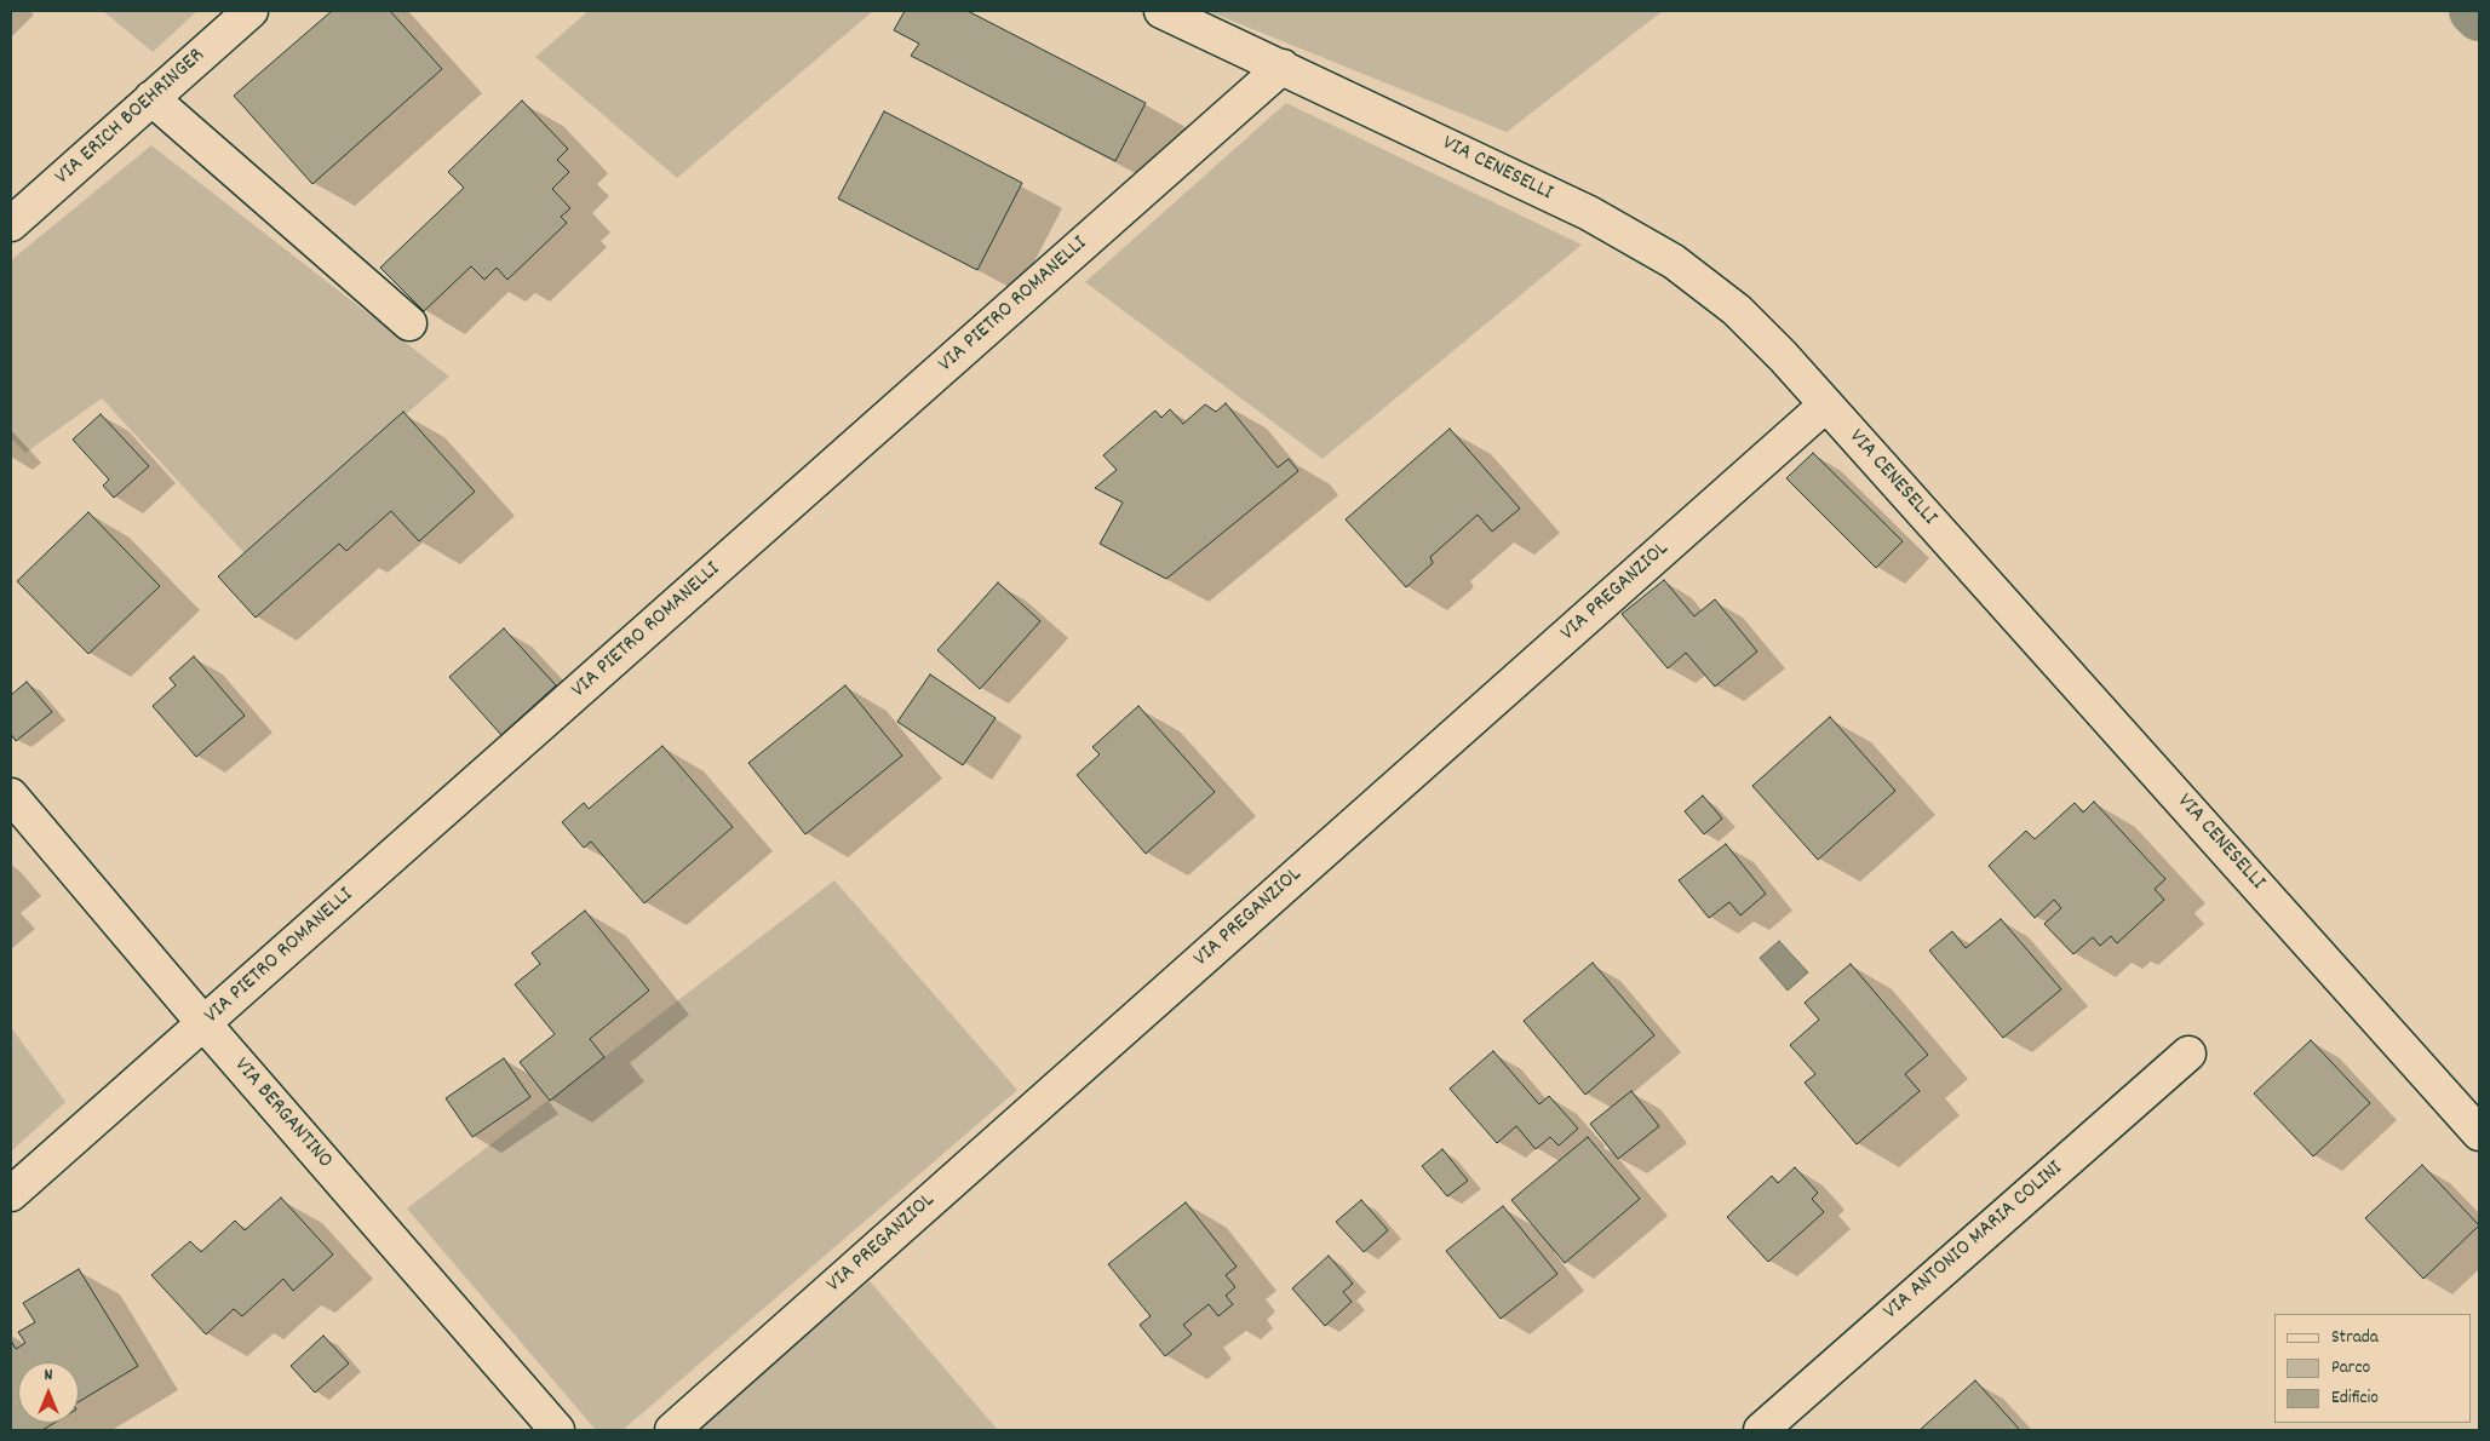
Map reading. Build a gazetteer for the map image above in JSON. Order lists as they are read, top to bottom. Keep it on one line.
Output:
{"streets":{"street":["VIA ERICH BOEHRINGER","VIA CENESELLI","VIA PIETRO ROMANELLI","VIA PREGANZIOL","VIA BERGANTINO","VIA ANTONIO MARIA COLINI"]},"crossings":[["VIA CENESELLI","VIA PIETRO ROMANELLI"],["VIA CENESELLI","VIA PREGANZIOL"],["VIA PIETRO ROMANELLI","VIA BERGANTINO"]],"legend":["Strada","Parco","Edificio"],"north":"top"}
